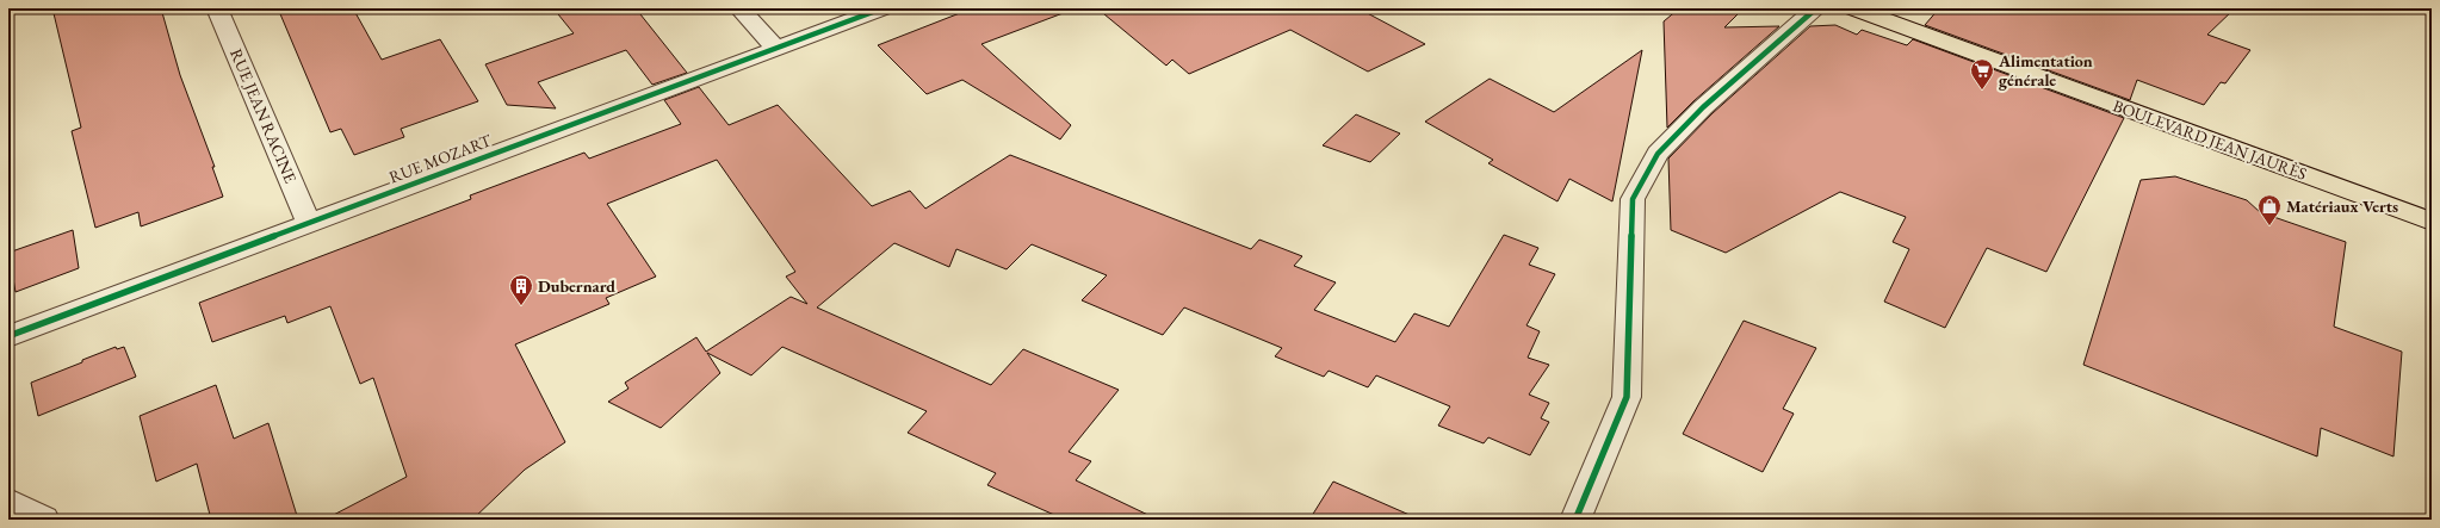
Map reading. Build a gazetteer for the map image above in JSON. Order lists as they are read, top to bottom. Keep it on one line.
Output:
{"streets":{"main road":["BOULEVARD JEAN JAURÈS"],"street":["RUE JEAN RACINE","RUE MOZART"]},"crossings":[["RUE JEAN RACINE","RUE MOZART"]],"places":{"supermarket":["Alimentation générale"],"shop":["Matériaux Verts"],"building":["Dubernard"]}}
